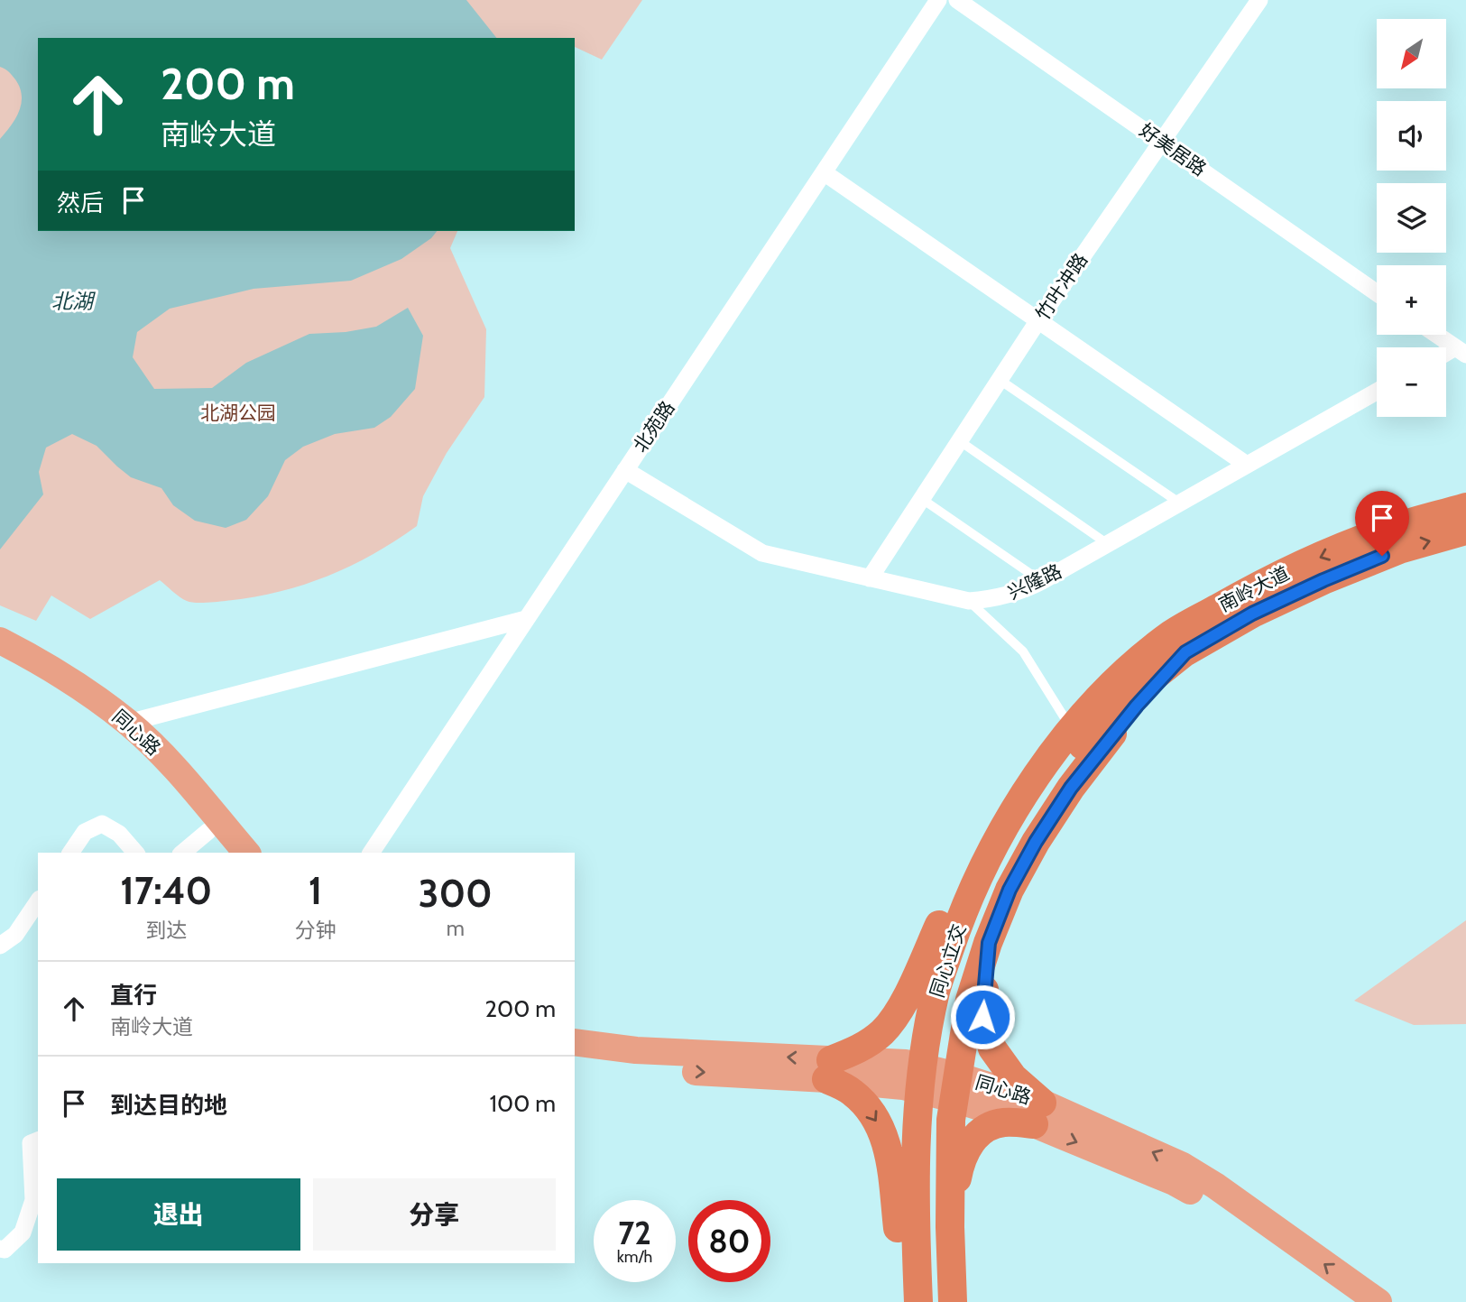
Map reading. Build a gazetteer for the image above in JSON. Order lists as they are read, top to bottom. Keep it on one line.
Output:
{"streets":{"highway":["南岭大道","同心立交"],"main road":["同心路"],"street":["好美居路","竹叶冲路","北苑路","兴隆路"]},"crossings":[["好美居路","竹叶冲路"],["竹叶冲路","兴隆路"],["北苑路","兴隆路"],["南岭大道","同心立交"]],"water":["北湖"],"parks":["北湖公园"],"north":"bottom left","page":{"map_buttons":["+","−"],"turn":["200 m","南岭大道"],"then":"然后","eta":["17:40","到达","1","分钟","300","m"],"list":[{"name":"直行","note":"南岭大道","value":"200 m"},{"name":"到达目的地","value":"100 m"}],"buttons":["退出","分享"],"speed":"72 km/h","limit":"80"}}
